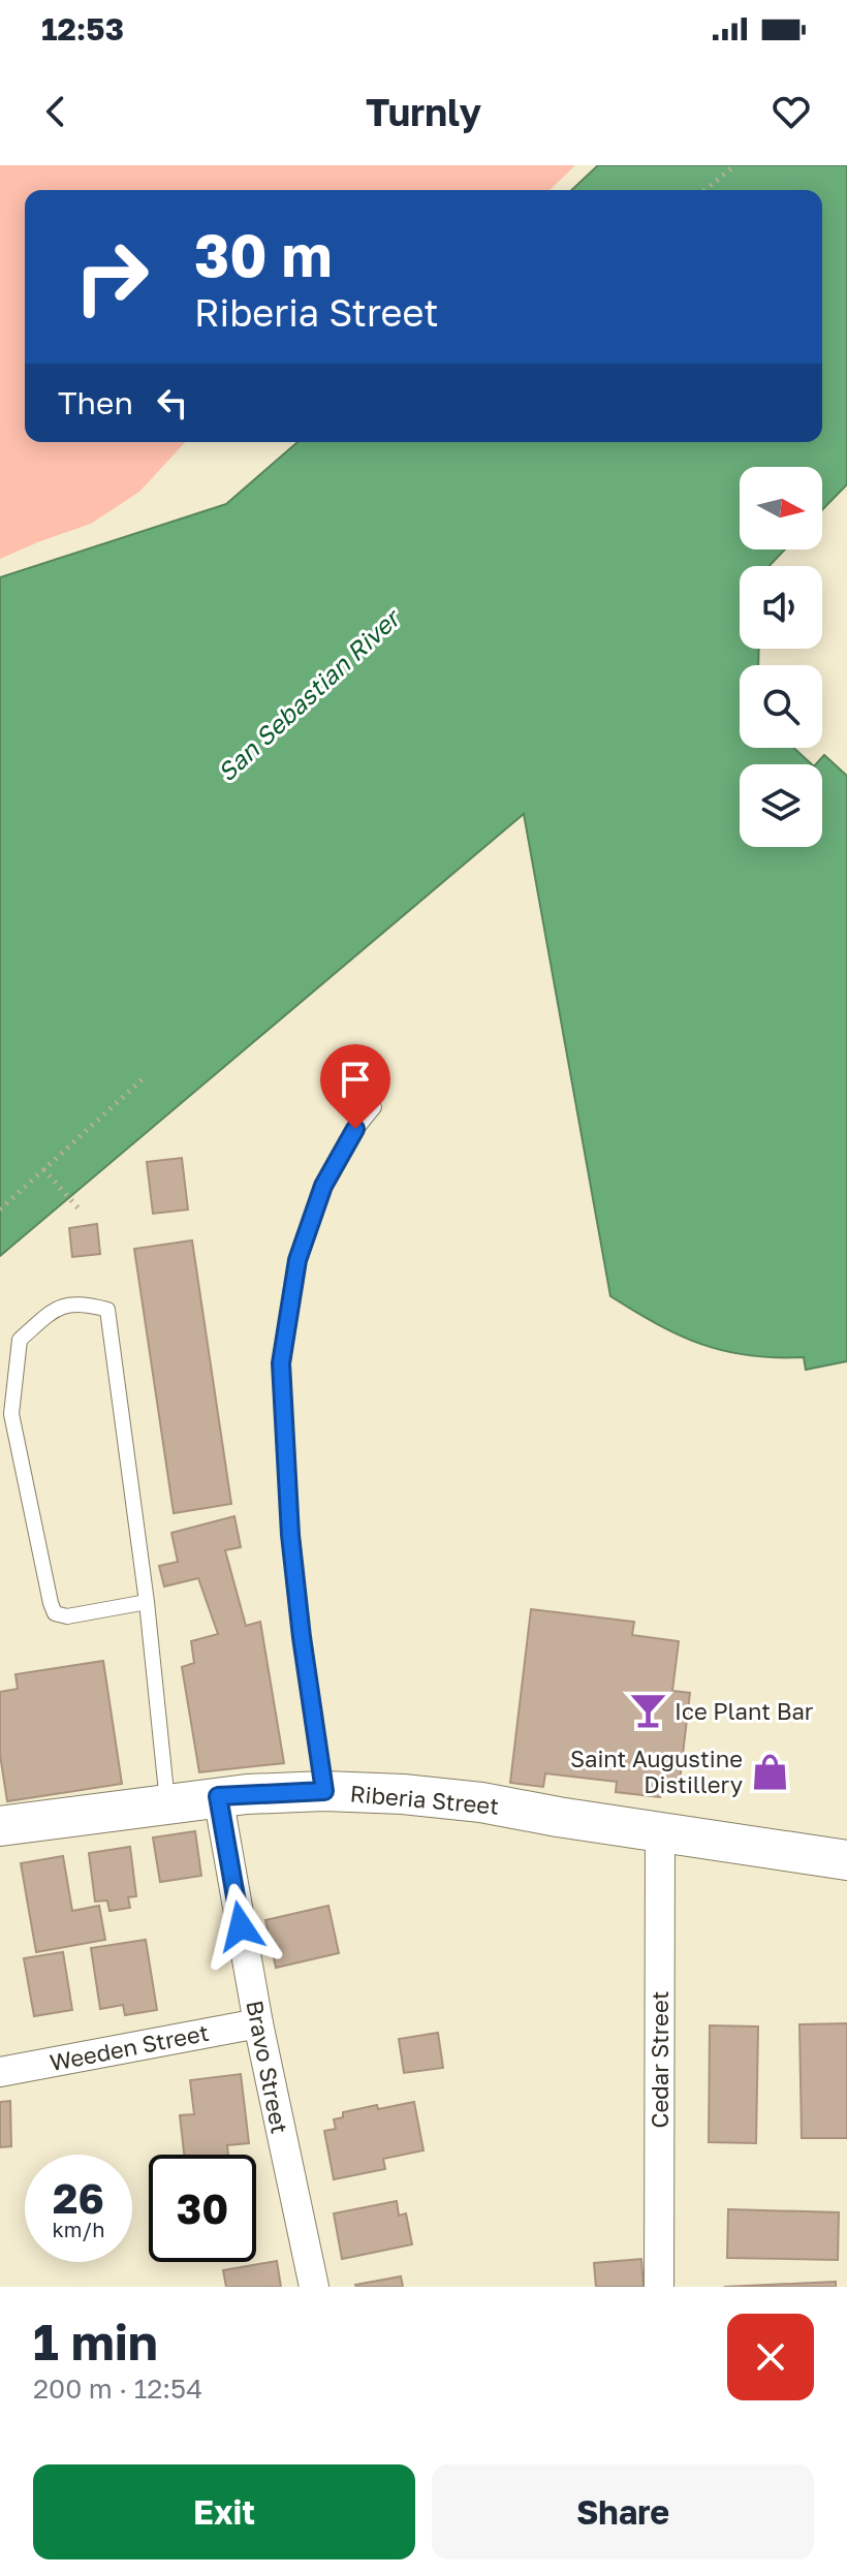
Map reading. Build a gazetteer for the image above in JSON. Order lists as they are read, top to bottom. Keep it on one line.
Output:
{"streets":{"street":["Riberia Street","Weeden Street","Cedar Street","Bravo Street"]},"crossings":[["Riberia Street","Cedar Street"],["Riberia Street","Bravo Street"],["Weeden Street","Bravo Street"]],"water":["San Sebastian River"],"places":{"bar":["Ice Plant Bar"],"shop":["Saint Augustine Distillery"]},"north":"right","page":{"status":"12:53","header":"Turnly","turn":["30 m","Riberia Street"],"then":"Then","speed":"26 km/h","limit":"30","heading":["1 min","200 m · 12:54"],"buttons":["Exit","Share"]}}
